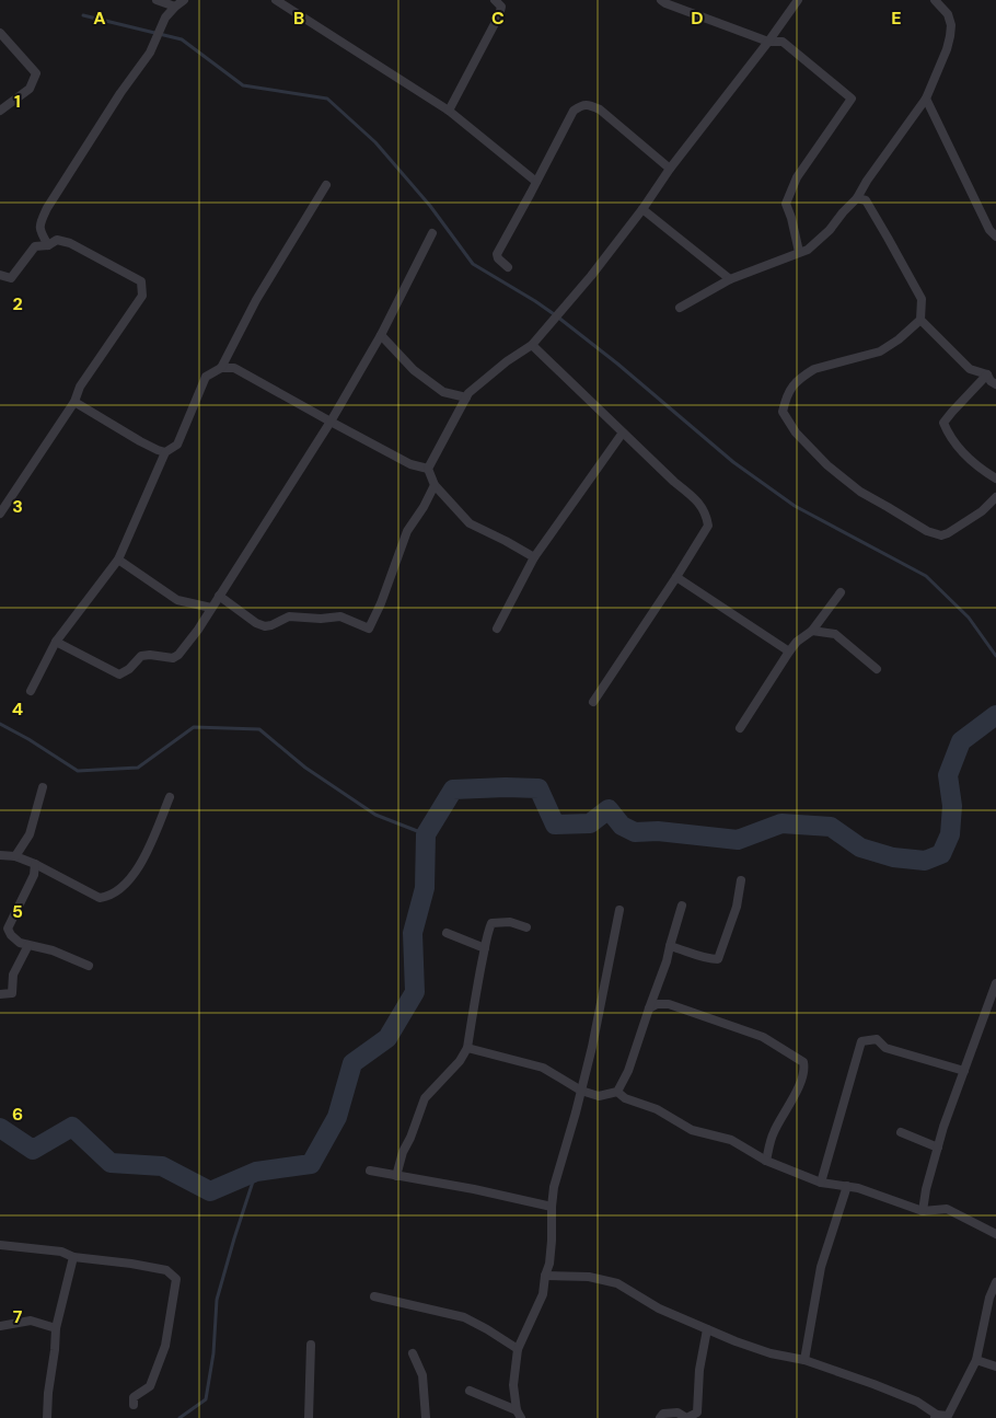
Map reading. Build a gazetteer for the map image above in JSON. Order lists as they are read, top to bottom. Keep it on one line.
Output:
{"grid":{"columns":["A","B","C","D","E"],"rows":["1","2","3","4","5","6","7"]}}
